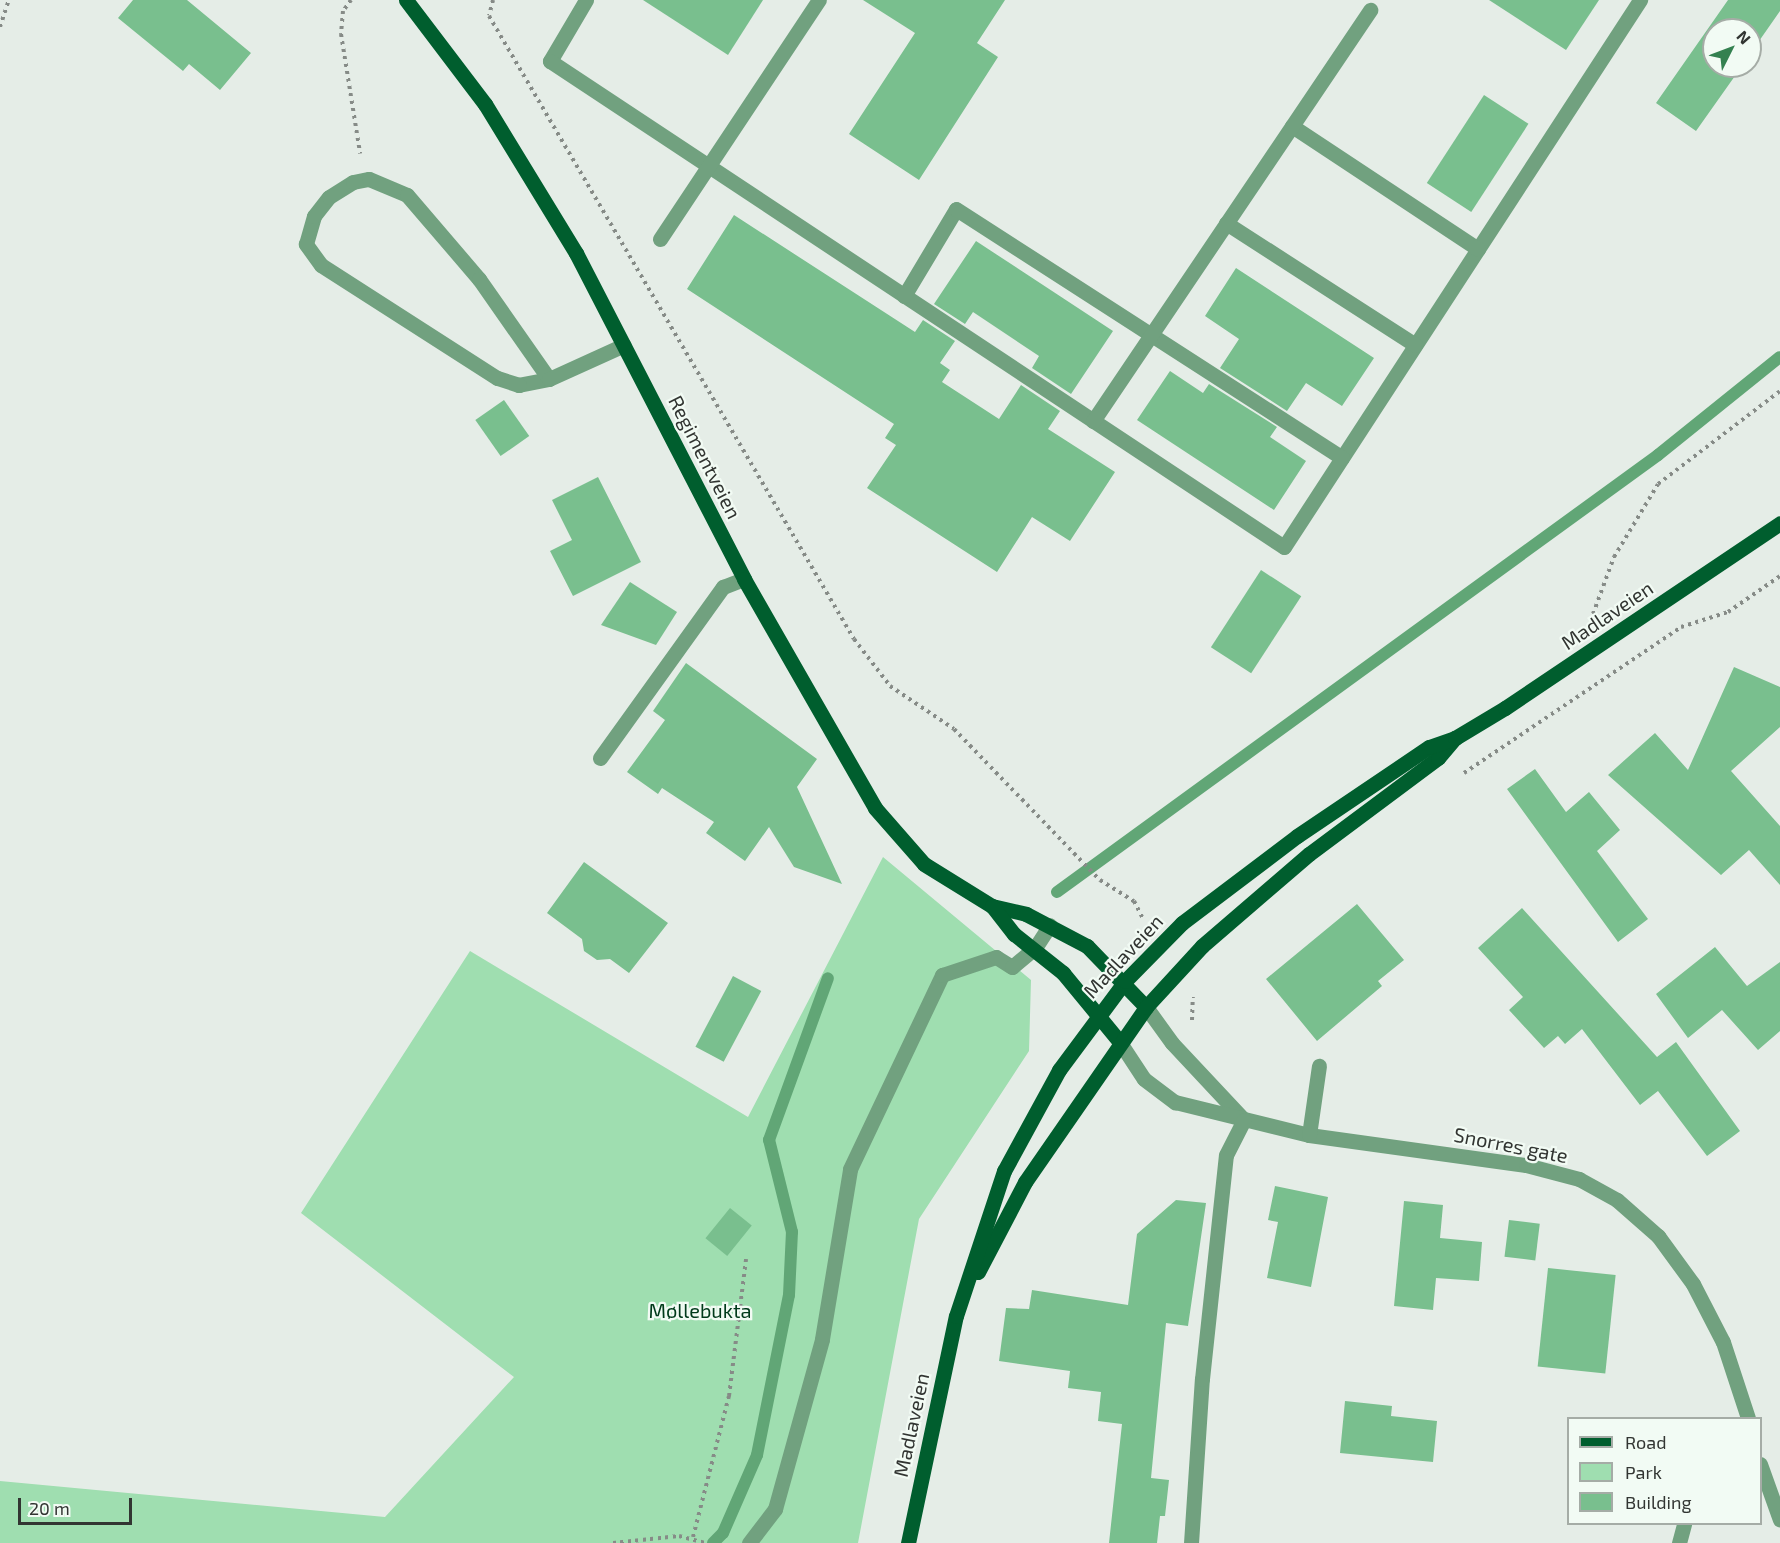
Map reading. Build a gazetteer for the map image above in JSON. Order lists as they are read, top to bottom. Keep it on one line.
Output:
{"streets":{"main road":["Regimentveien","Madlaveien"],"street":["Snorres gate"]},"crossings":[["Regimentveien","Madlaveien"],["Regimentveien","Snorres gate"],["Madlaveien","Snorres gate"]],"parks":["Møllebukta"],"legend":["Road","Park","Building"],"scale_bar":"20 m","north":"top right"}
